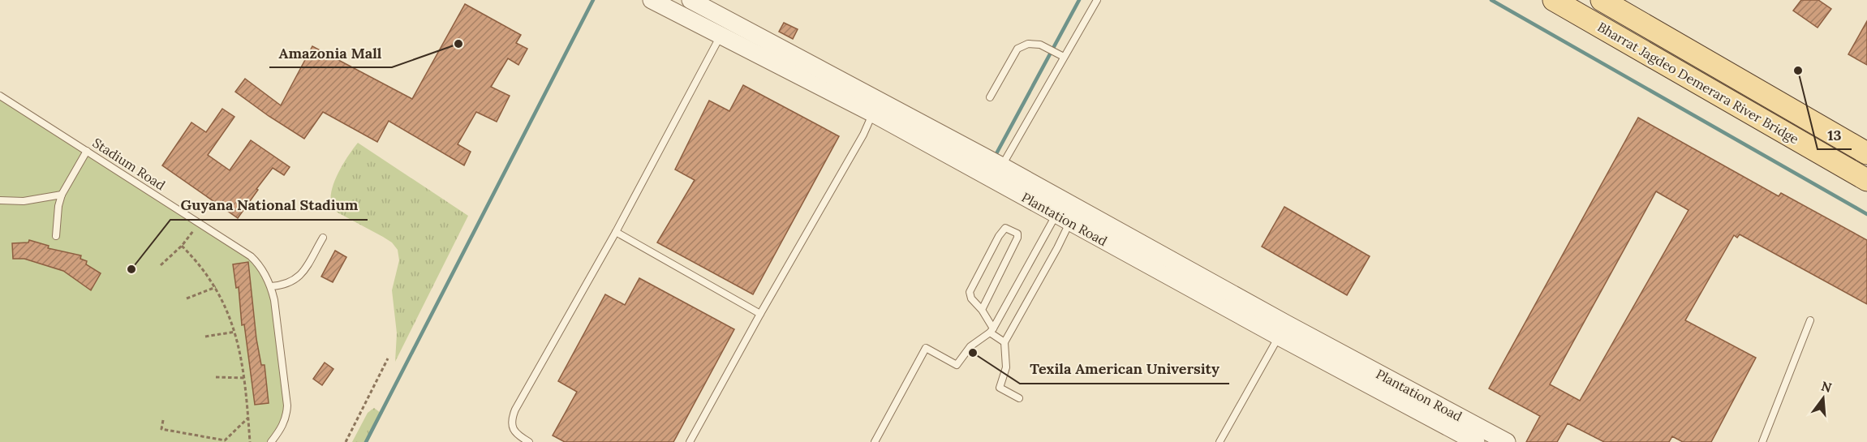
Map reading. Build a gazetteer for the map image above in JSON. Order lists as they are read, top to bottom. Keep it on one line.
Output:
{"streets":{"main road":["Bharrat Jagdeo Demerara River Bridge"],"street":["Plantation Road"],"lane":["Stadium Road"]},"places":["Amazonia Mall","13","Guyana National Stadium","Texila American University"],"north":"top"}
